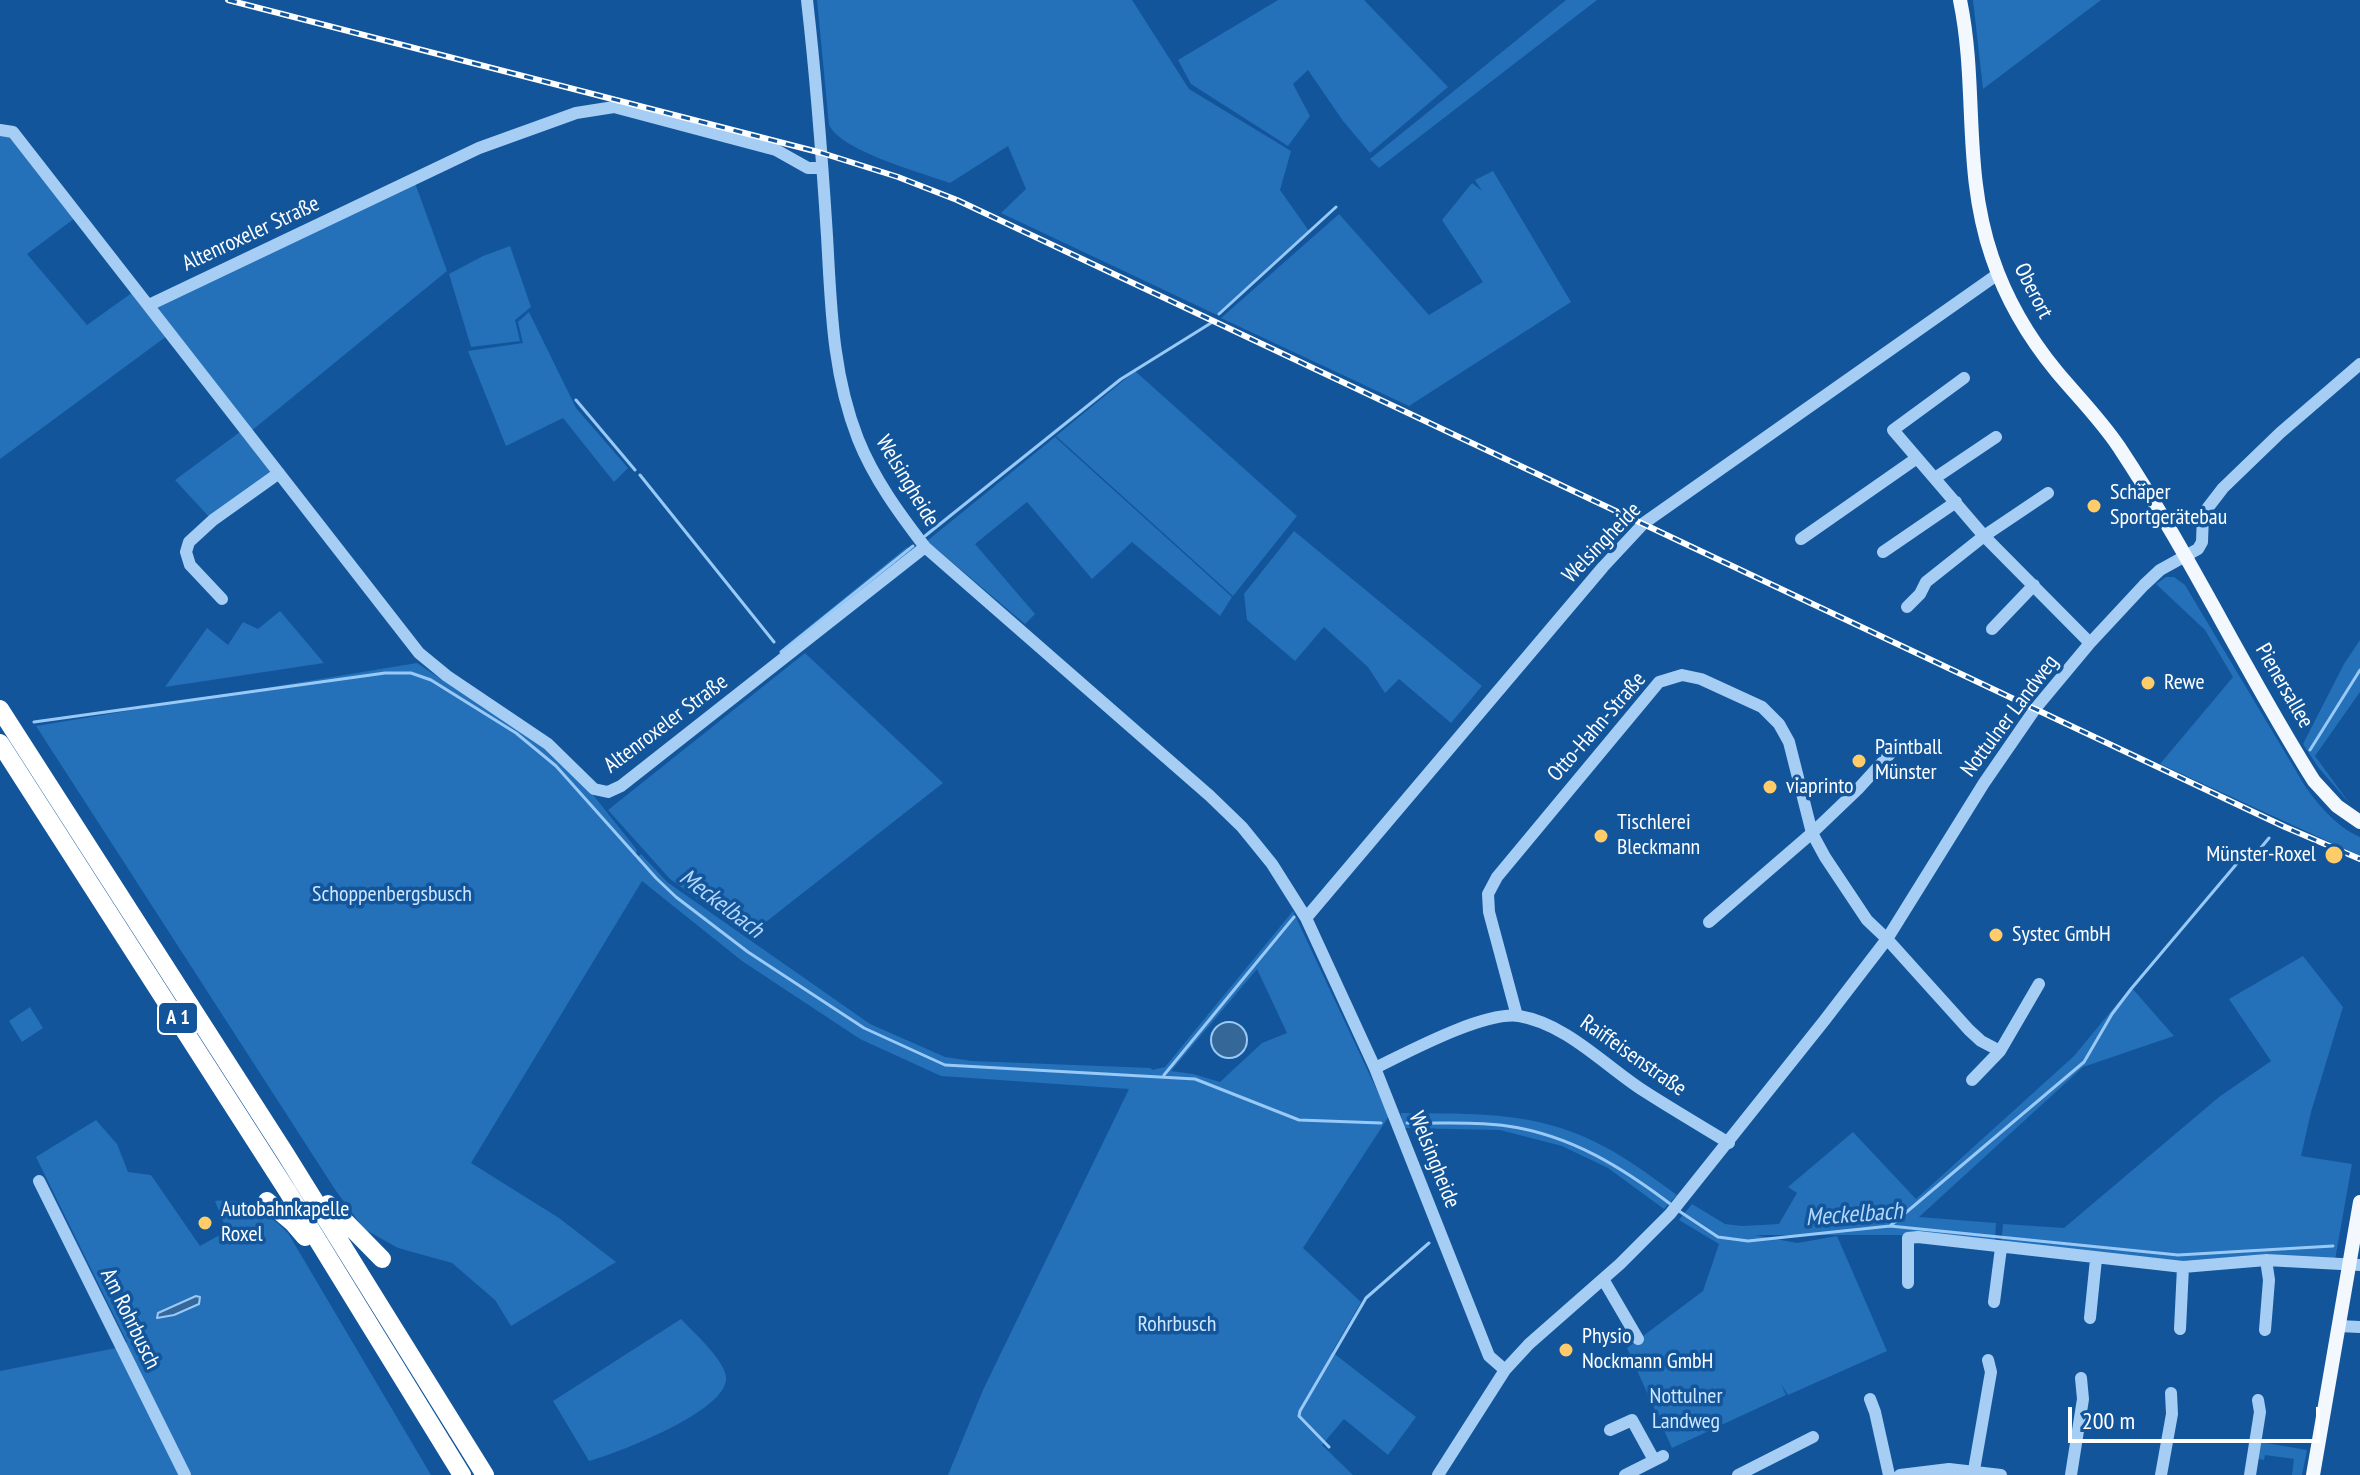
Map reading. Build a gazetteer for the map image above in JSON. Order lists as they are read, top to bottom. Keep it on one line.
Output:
{"streets":{"highway":["A 1"],"main road":["Oberort","Pienersallee"],"street":["Altenroxeler Straße","Welsingheide","Nottulner Landweg","Otto-Hahn-Straße","Raiffeisenstraße","Am Rohrbusch"]},"crossings":[["Altenroxeler Straße","Welsingheide"],["Oberort","Welsingheide"],["Oberort","Pienersallee"],["Oberort","Nottulner Landweg"],["Welsingheide","Nottulner Landweg"],["Welsingheide","Raiffeisenstraße"],["Pienersallee","Nottulner Landweg"],["Nottulner Landweg","Otto-Hahn-Straße"],["Nottulner Landweg","Raiffeisenstraße"],["Otto-Hahn-Straße","Raiffeisenstraße"]],"water":["Meckelbach"],"parks":["Schoppenbergsbusch","Rohrbusch","Nottulner Landweg"],"places":["Schäper Sportgerätebau","Rewe","Paintball Münster","viaprinto","Tischlerei Bleckmann","Münster-Roxel","Systec GmbH","Autobahnkapelle Roxel","Physio Nockmann GmbH"],"scale_bar":"200 m"}
